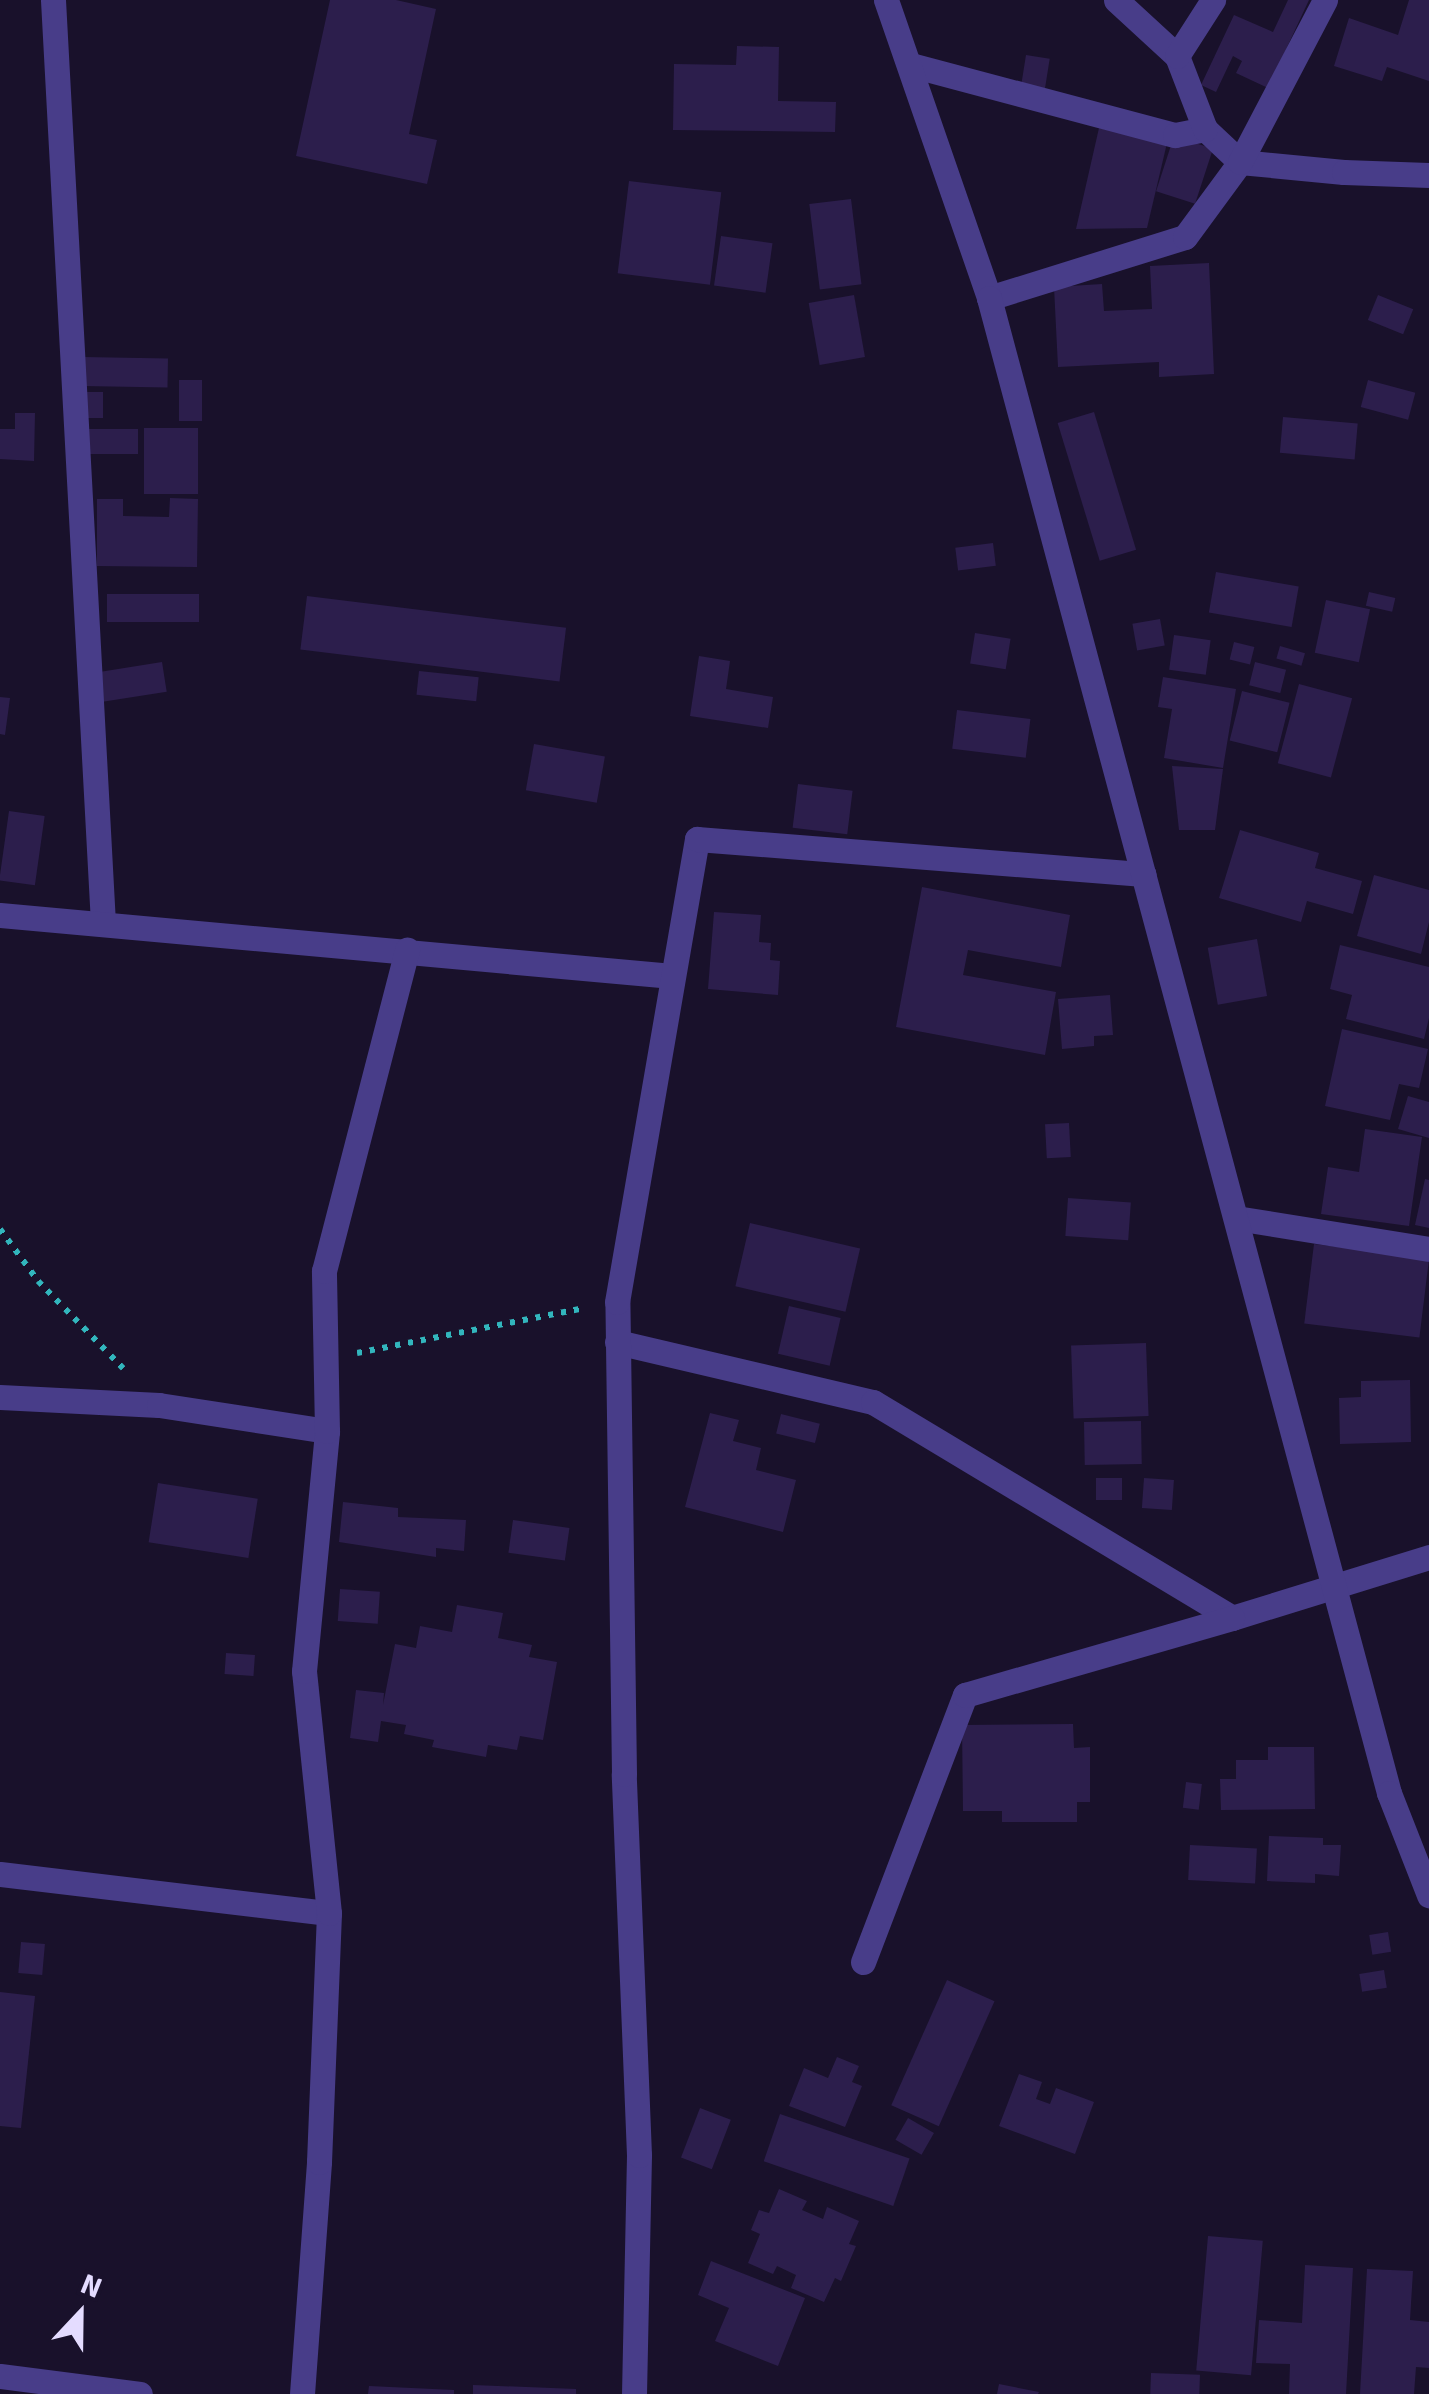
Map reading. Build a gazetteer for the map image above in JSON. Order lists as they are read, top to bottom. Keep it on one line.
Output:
{"north":"top"}
